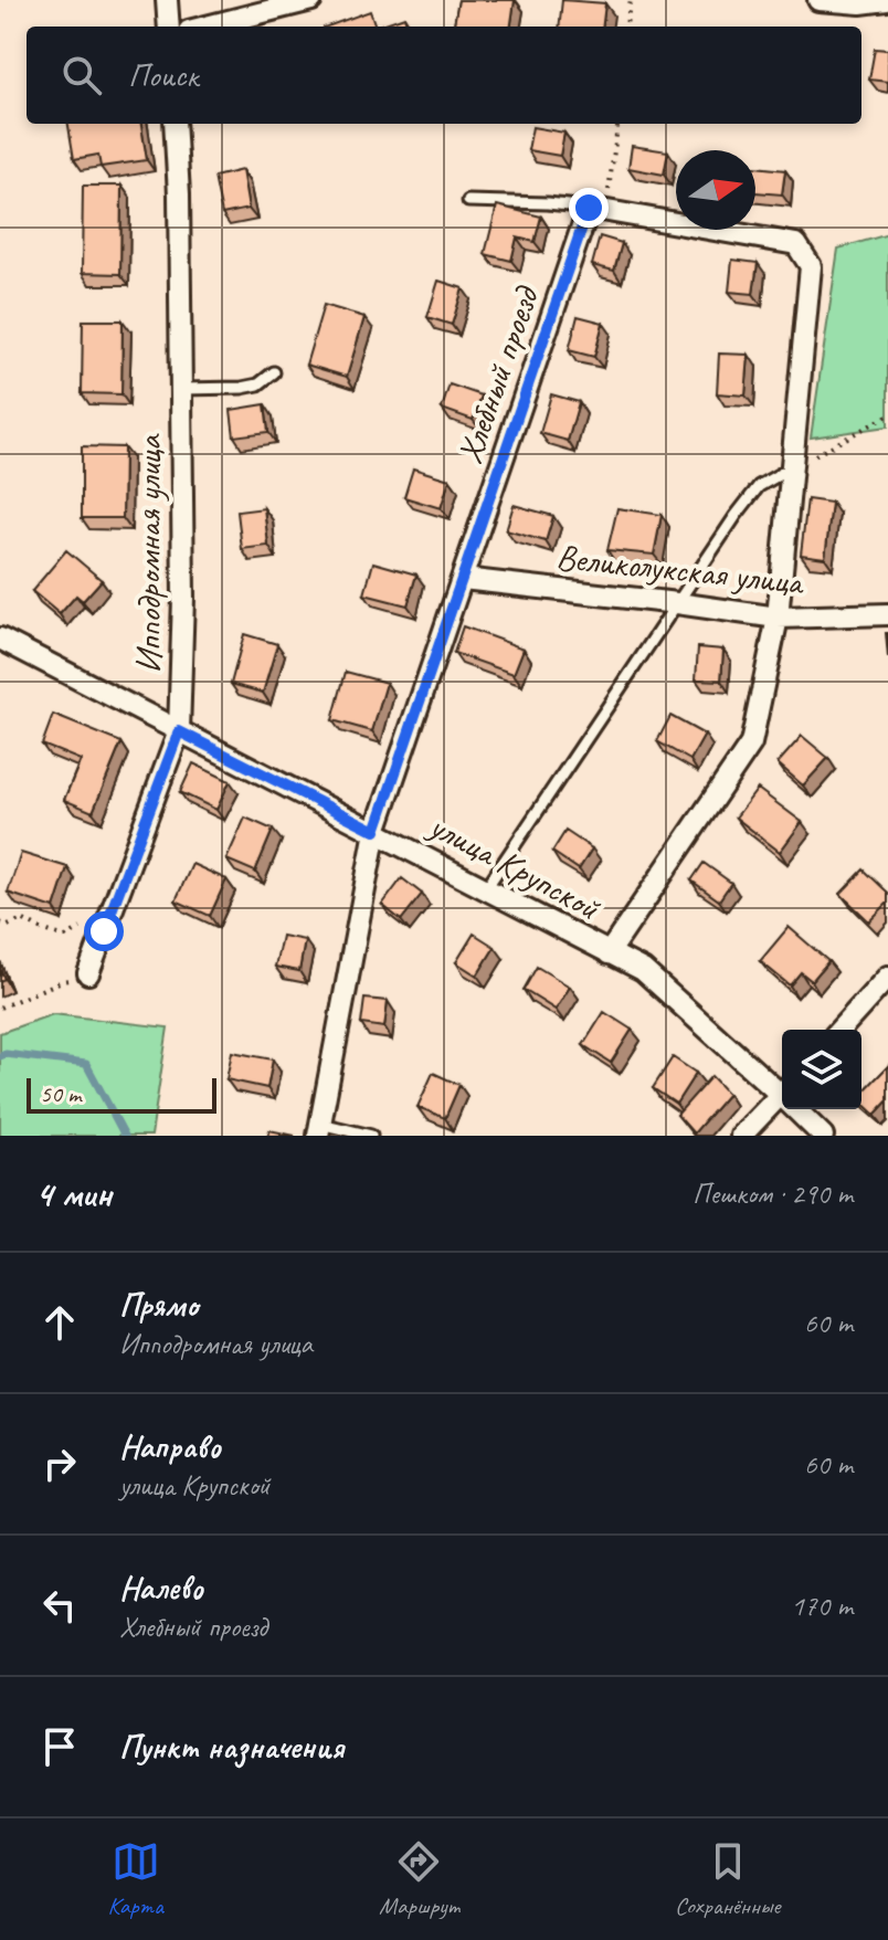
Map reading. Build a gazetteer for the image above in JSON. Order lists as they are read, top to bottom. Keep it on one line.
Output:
{"streets":{"street":["Хлебный проезд","Ипподромная улица","Великолукская улица","улица Крупской"]},"crossings":[["Хлебный проезд","Великолукская улица"],["Хлебный проезд","улица Крупской"],["Ипподромная улица","улица Крупской"]],"scale_bar":"50 m","north":"right","page":{"search":"Поиск","scale":"50 m","heading":["4 мин","Пешком · 290 m"],"list":[["Прямо","Ипподромная улица","60 m"],["Направо","улица Крупской","60 m"],["Налево","Хлебный проезд","170 m"],"Пункт назначения"],"nav":["Карта","Маршрут","Сохранённые"]}}
